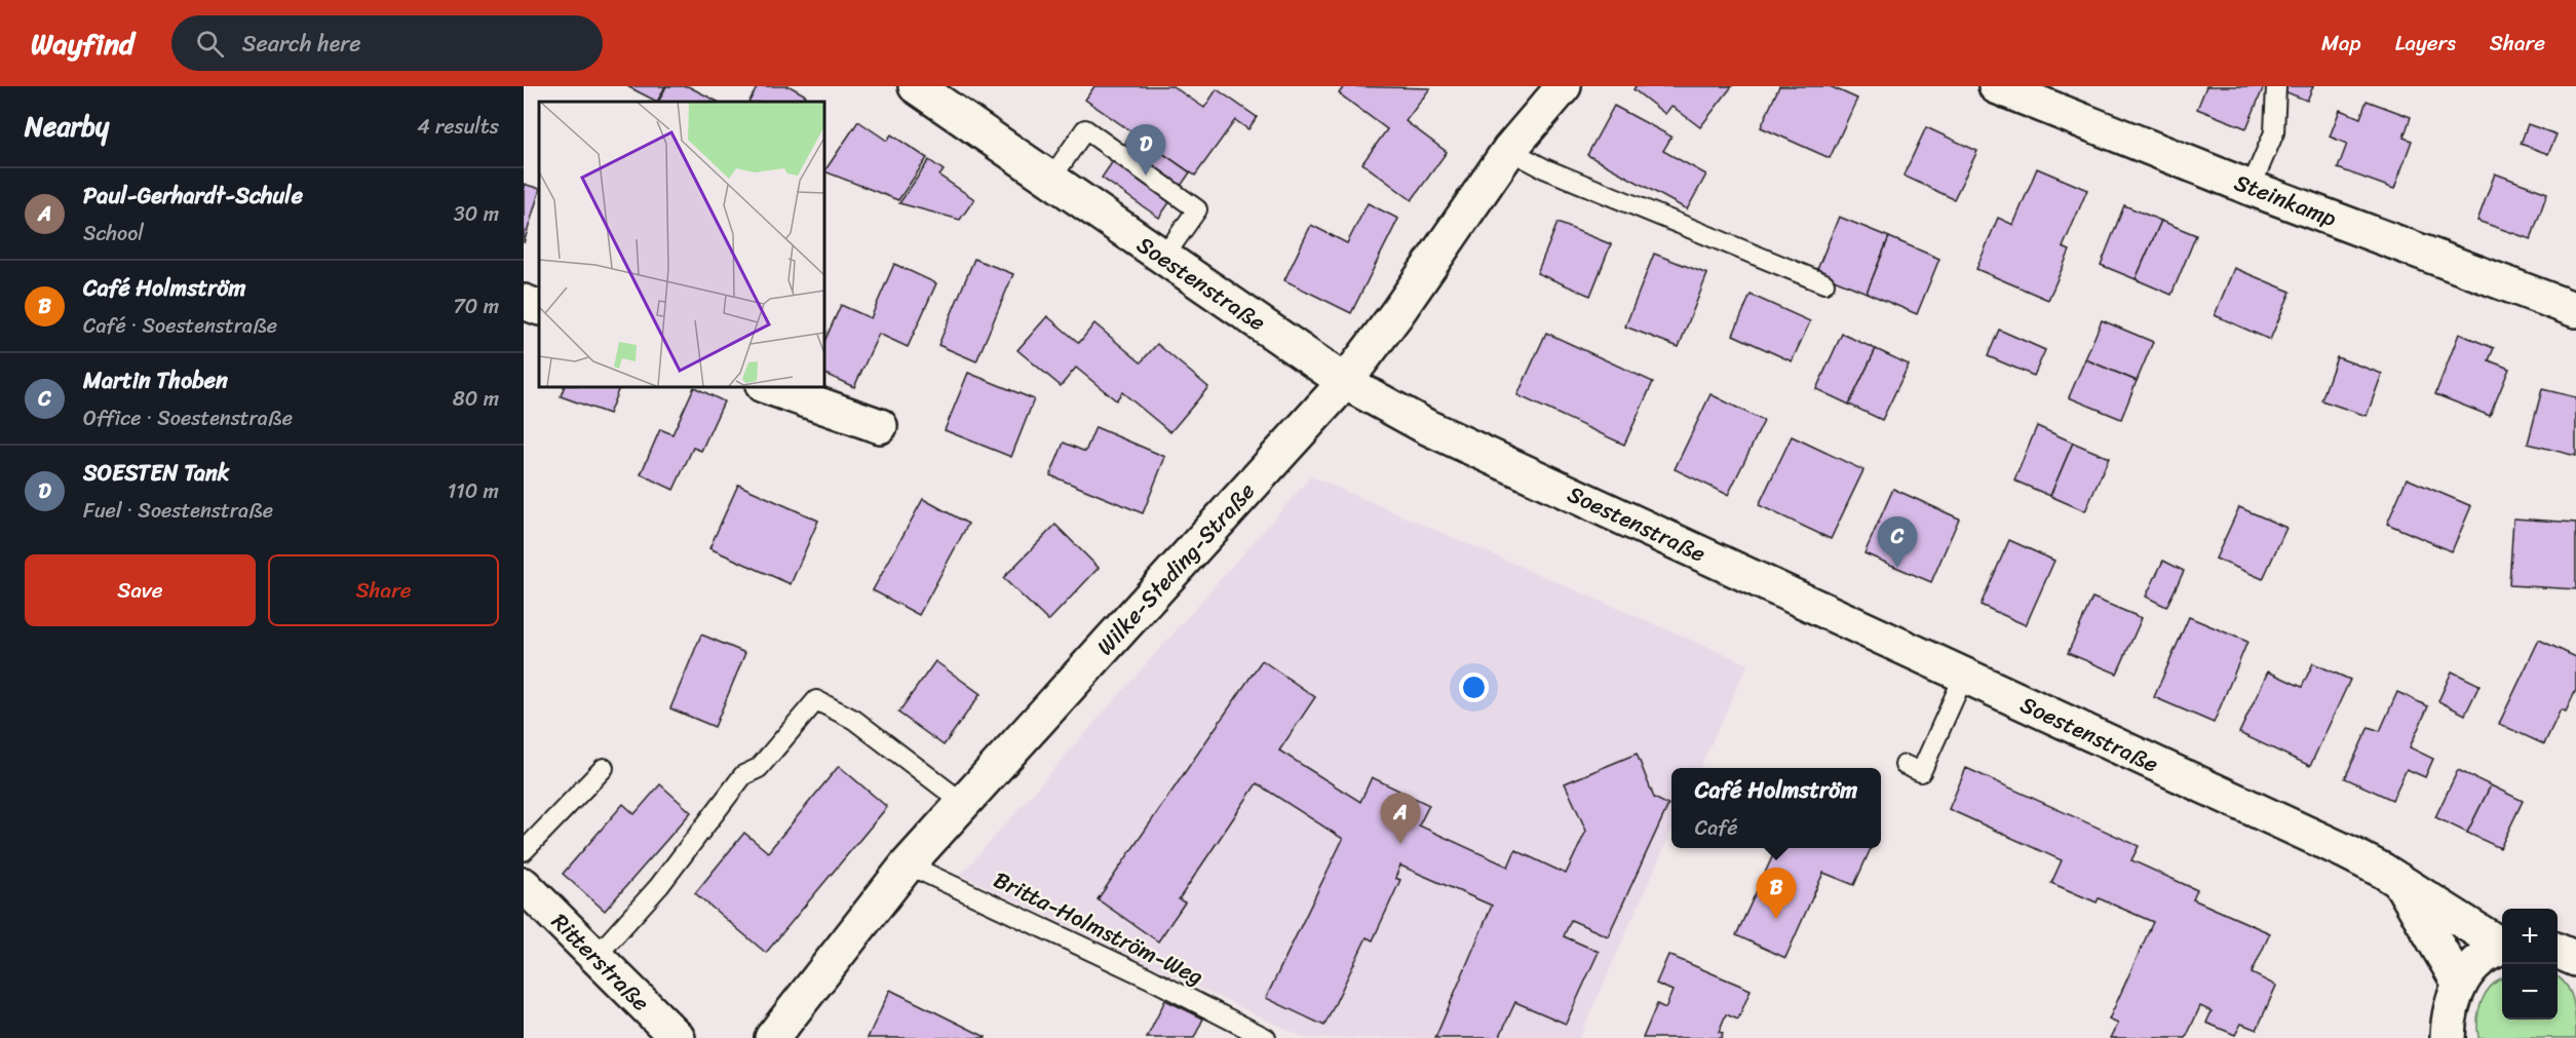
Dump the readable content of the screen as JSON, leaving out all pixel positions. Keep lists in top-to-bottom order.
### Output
{
  "streets": {
    "street": [
      "Steinkamp",
      "Soestenstraße",
      "Wilke-Steding-Straße",
      "Ritterstraße"
    ],
    "lane": ["Britta-Holmström-Weg"]
  },
  "crossings": [
    ["Soestenstraße", "Wilke-Steding-Straße"],
    ["Wilke-Steding-Straße", "Britta-Holmström-Weg"]
  ],
  "page": {
    "header": "Wayfind",
    "search": "Search here",
    "nav": ["Map", "Layers", "Share"],
    "heading": ["Nearby", "4 results"],
    "pins": [
      "D",
      "C",
      "A",
      "B"
    ],
    "list": [
      {
        "mark": "A",
        "name": "Paul-Gerhardt-Schule",
        "note": "School",
        "value": "30 m"
      },
      {
        "mark": "B",
        "name": "Café Holmström",
        "note": "Café · Soestenstraße",
        "value": "70 m"
      },
      {
        "mark": "C",
        "name": "Martin Thoben",
        "note": "Office · Soestenstraße",
        "value": "80 m"
      },
      {
        "mark": "D",
        "name": "SOESTEN Tank",
        "note": "Fuel · Soestenstraße",
        "value": "110 m"
      }
    ],
    "buttons": ["Save", "Share"],
    "popup": ["Café Holmström", "Café"],
    "map_buttons": ["+", "−"]
  }
}
